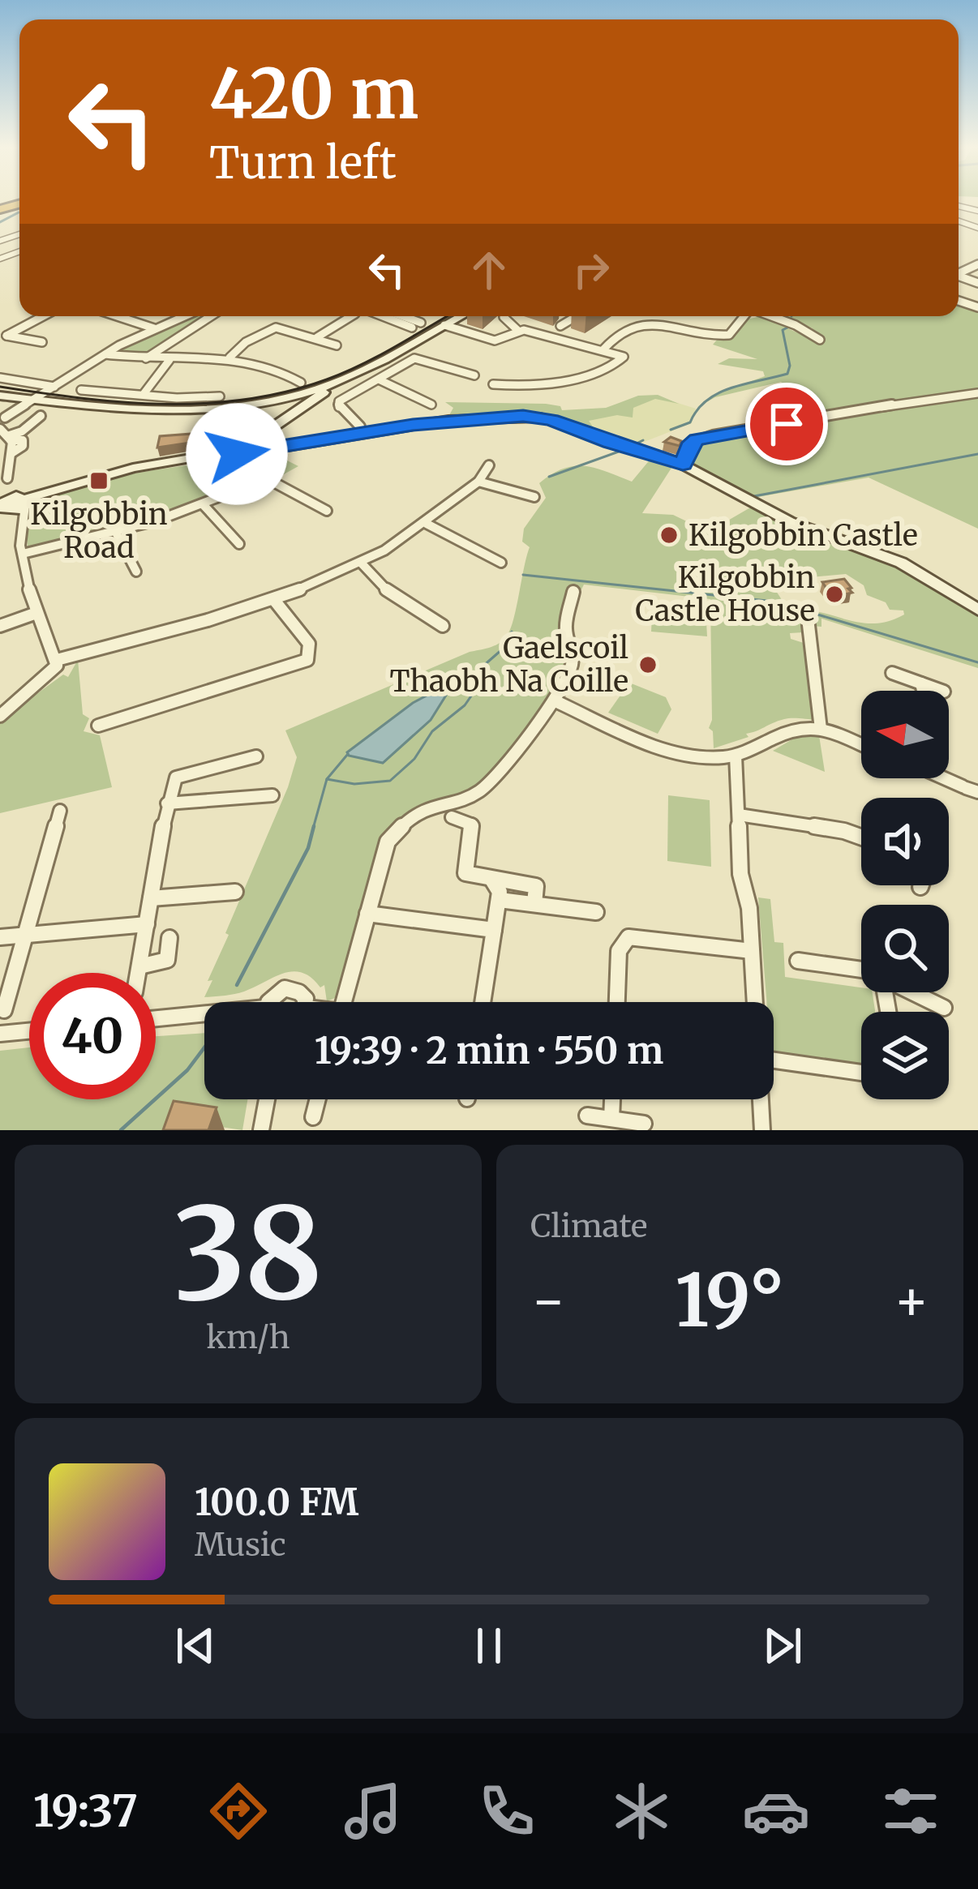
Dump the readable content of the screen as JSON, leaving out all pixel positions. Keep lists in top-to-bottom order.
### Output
{
  "places": {
    "transit": ["Kilgobbin Road"],
    "other": ["Kilgobbin Castle", "Kilgobbin Castle House", "Gaelscoil Thaobh Na Coille"]
  },
  "north": "left",
  "page": {
    "turn": ["420 m", "Turn left"],
    "limit": "40",
    "trip": "19:39 · 2 min · 550 m",
    "tile": [
      ["38", "km/h"],
      "Climate"
    ],
    "heat": ["−", "19°", "+"],
    "song": ["100.0 FM", "Music"],
    "tabs": "19:37"
  }
}
